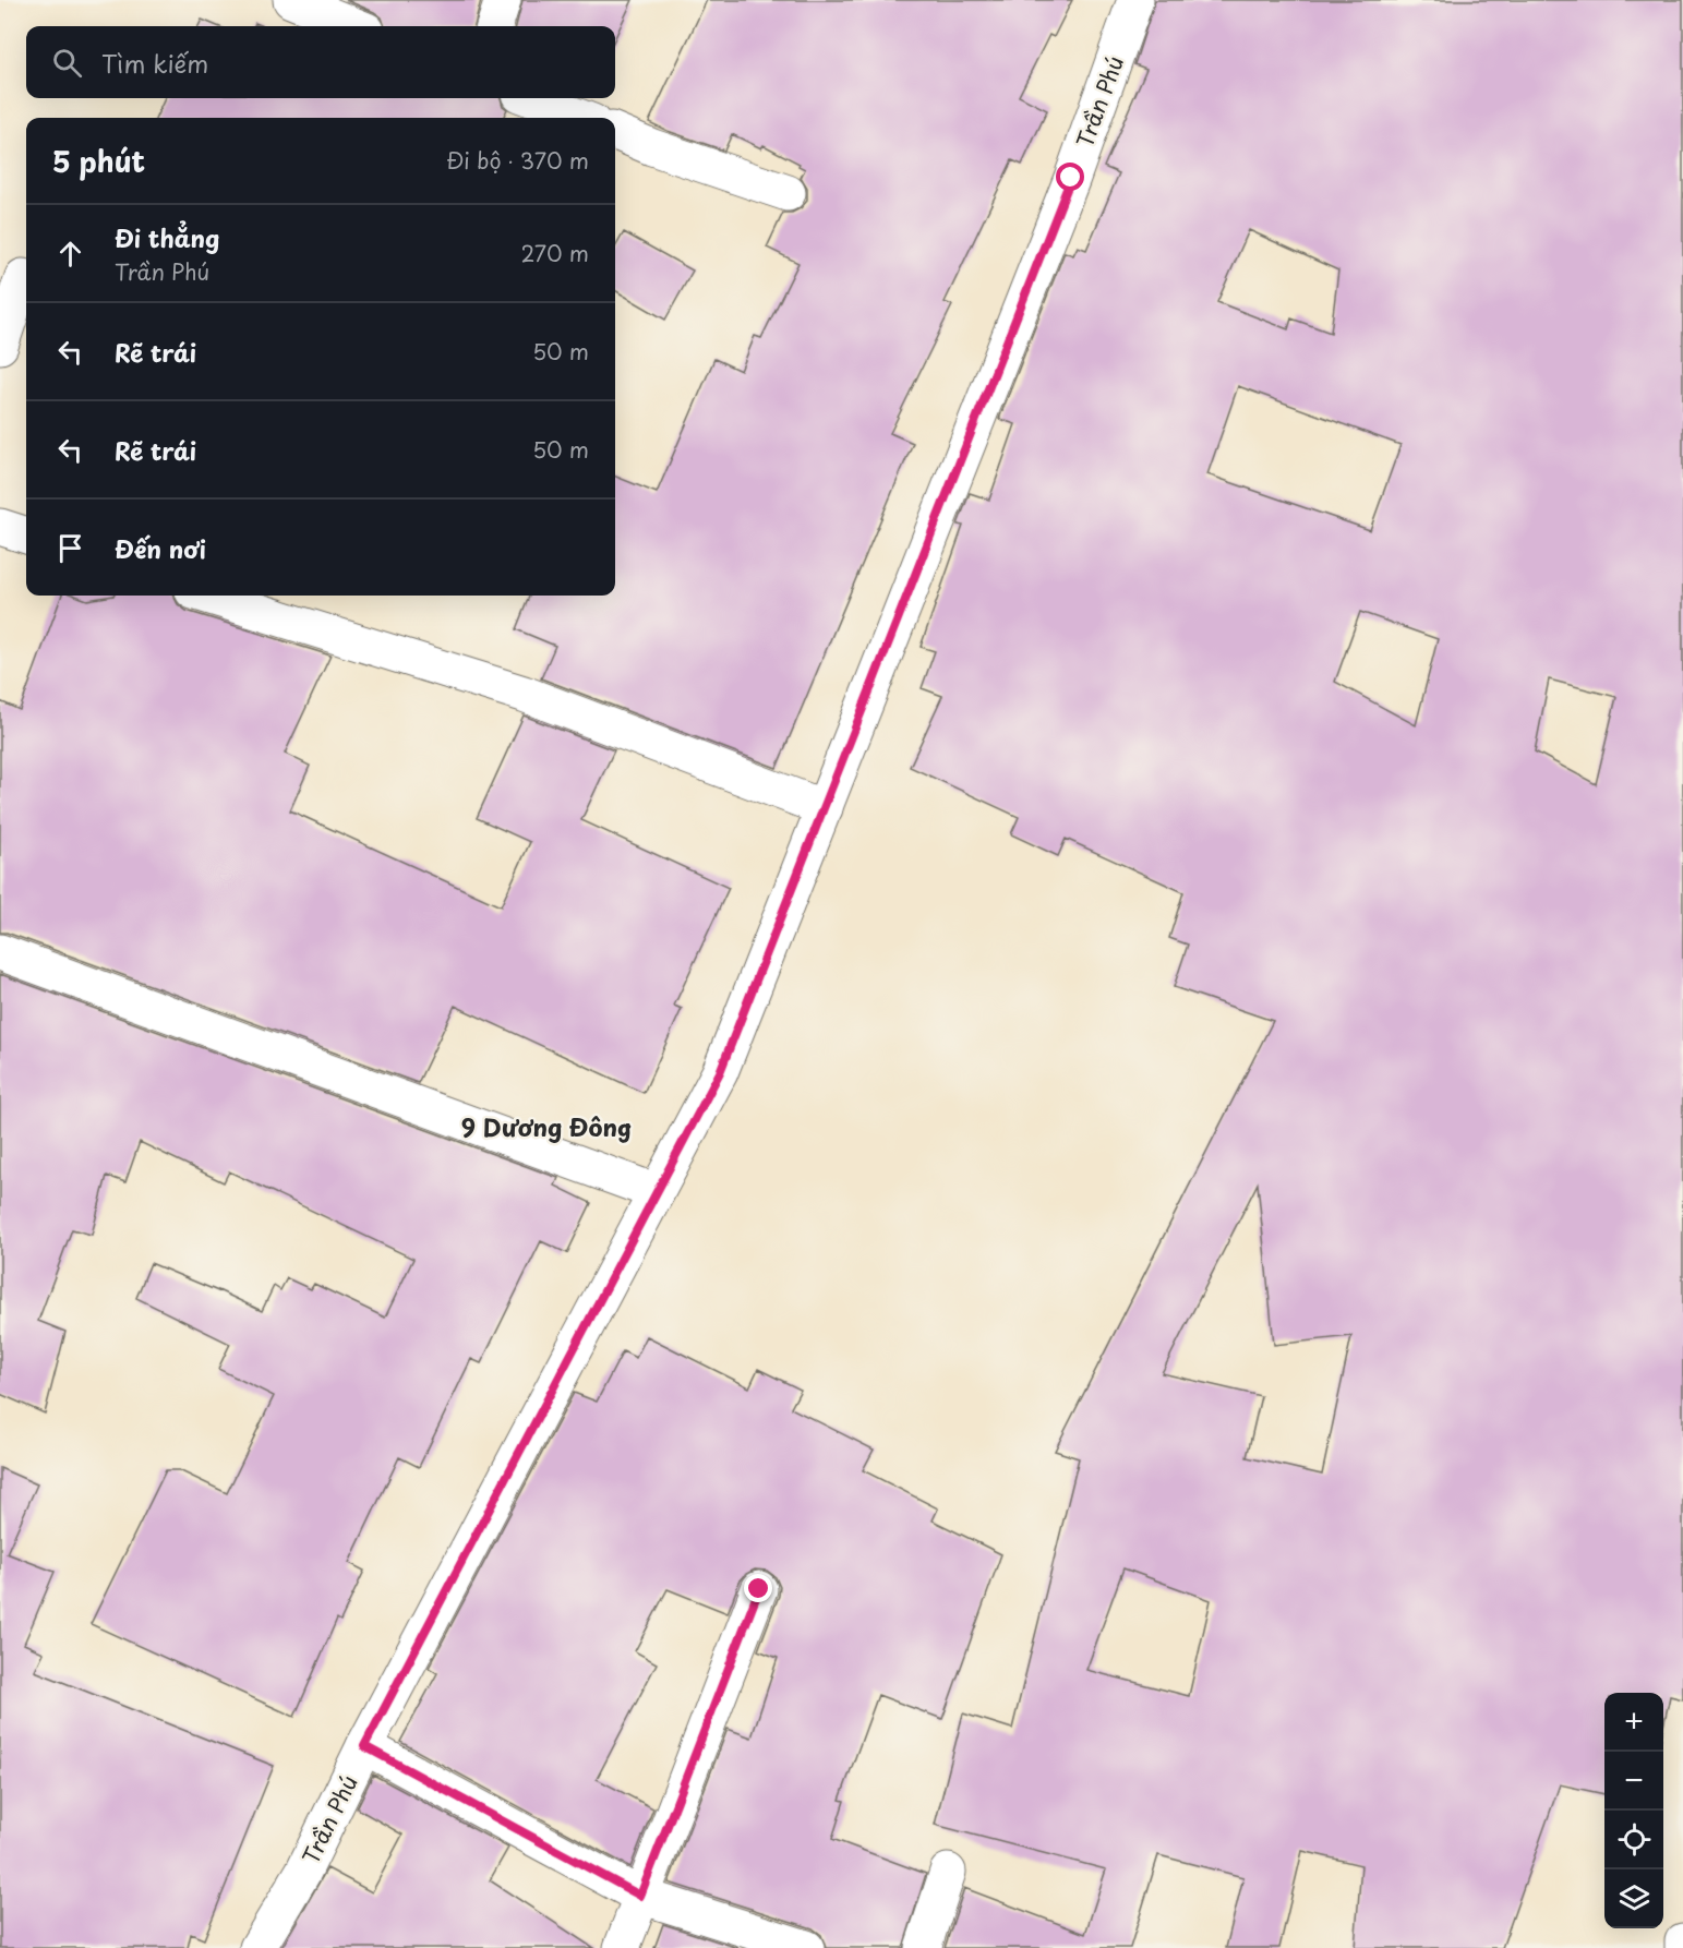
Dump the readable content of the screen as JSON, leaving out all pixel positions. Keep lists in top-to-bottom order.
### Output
{
  "streets": {
    "street": ["Trần Phú"]
  },
  "districts": ["9 Dương Đông"],
  "page": {
    "search": "Tìm kiếm",
    "heading": ["5 phút", "Đi bộ · 370 m"],
    "list": [
      ["Đi thẳng", "Trần Phú", "270 m"],
      ["Rẽ trái", "50 m"],
      ["Rẽ trái", "50 m"],
      "Đến nơi"
    ],
    "map_buttons": ["+", "−"]
  }
}
